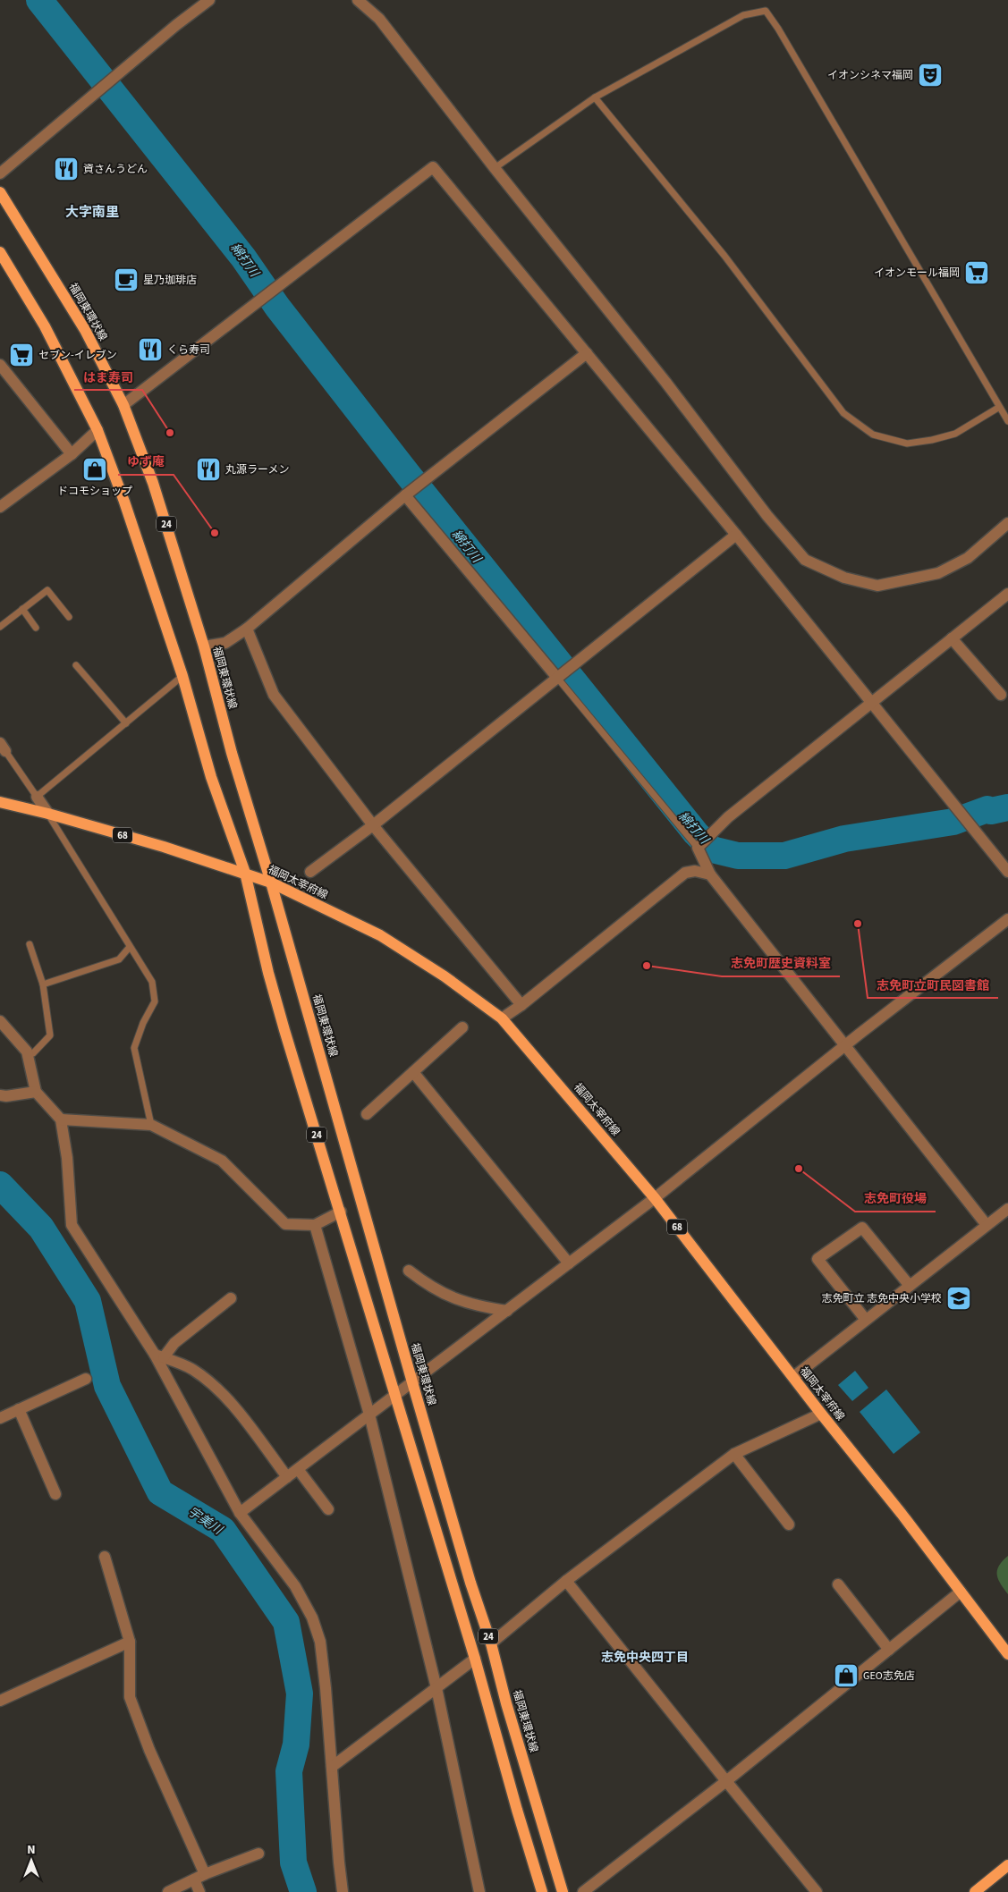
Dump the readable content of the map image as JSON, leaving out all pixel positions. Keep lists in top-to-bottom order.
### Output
{
  "streets": {
    "main road": [
      "福岡東環状線",
      "24",
      "68",
      "福岡太宰府線"
    ]
  },
  "crossings": [
    ["福岡東環状線", "福岡太宰府線"],
    ["24", "福岡太宰府線"]
  ],
  "districts": ["大字南里", "志免中央四丁目"],
  "water": ["綿打川", "宇美川"],
  "places": {
    "theatre": ["イオンシネマ福岡"],
    "restaurant": ["資さんうどん", "くら寿司", "丸源ラーメン"],
    "supermarket": ["イオンモール福岡", "セブン-イレブン"],
    "cafe": ["星乃珈琲店"],
    "other": [
      "はま寿司",
      "ゆず庵",
      "志免町立町民図書館",
      "志免町歴史資料室",
      "志免町役場"
    ],
    "shop": ["ドコモショップ", "GEO志免店"],
    "school or university": ["志免町立 志免中央小学校"]
  },
  "north": "top"
}
